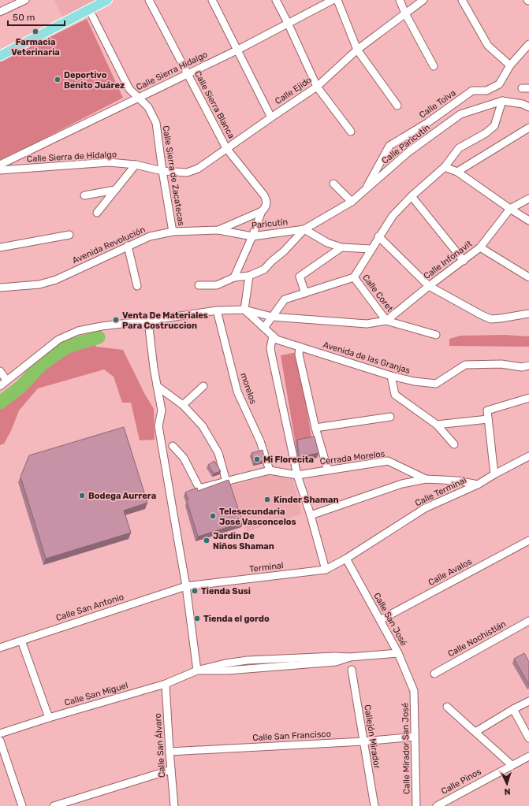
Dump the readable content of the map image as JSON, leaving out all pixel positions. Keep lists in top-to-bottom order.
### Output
{
  "streets": {
    "street": [
      "Calle Sierra Hidalgo",
      "Calle Ejido",
      "Calle Tolva",
      "Calle Sierra Blanca",
      "Calle Paricutín",
      "Calle Sierra de Hidalgo",
      "Calle Sierra de Zacatecas",
      "Paricutín",
      "Avenida Revolución",
      "Calle Infonavit",
      "Calle Coret",
      "Avenida de las Granjas",
      "morelos",
      "Cerrada Morelos",
      "Calle Terminal",
      "Terminal",
      "Calle Avalos",
      "Calle San Antonio",
      "Calle San José",
      "Calle Nochistlán",
      "Calle San Miguel",
      "Calle San Francisco",
      "Callejón Mirador",
      "Calle San Álvaro",
      "Calle Mirador San José",
      "Calle Pinos"
    ]
  },
  "crossings": [
    ["Calle Sierra Hidalgo", "Calle Sierra Blanca"],
    ["Calle Sierra Hidalgo", "Calle Sierra de Zacatecas"],
    ["Calle Ejido", "Calle Sierra Blanca"],
    ["Calle Ejido", "Calle Sierra de Hidalgo"],
    ["Calle Ejido", "Calle Sierra de Zacatecas"],
    ["Calle Tolva", "Calle Paricutín"],
    ["Calle Sierra Blanca", "Avenida Revolución"],
    ["Calle Paricutín", "Paricutín"],
    ["Calle Sierra de Hidalgo", "Calle Sierra de Zacatecas"],
    ["Calle Sierra de Zacatecas", "Avenida Revolución"],
    ["Paricutín", "Avenida Revolución"],
    ["Calle Infonavit", "Calle Coret"],
    ["morelos", "Cerrada Morelos"],
    ["Calle Terminal", "Terminal"],
    ["Calle Terminal", "Calle San José"],
    ["Terminal", "Calle San Antonio"],
    ["Terminal", "Calle San José"],
    ["Calle Avalos", "Calle San José"],
    ["Calle San José", "Calle San Miguel"],
    ["Calle San José", "Calle Mirador San José"],
    ["Calle San Miguel", "Calle San Álvaro"],
    ["Calle San Francisco", "Callejón Mirador"],
    ["Calle San Francisco", "Calle San Álvaro"],
    ["Calle San Francisco", "Calle Mirador San José"]
  ],
  "places": [
    "Farmacia Veterinaria",
    "Deportivo Benito Juárez",
    "Venta De Materiales Para Costruccion",
    "Mi Florecita",
    "Bodega Aurrera",
    "Kinder Shaman",
    "Telesecundaria José Vasconcelos",
    "Jardin De Niños Shaman",
    "Tienda Susi",
    "Tienda el gordo"
  ],
  "scale_bar": "50 m",
  "north": "bottom"
}
